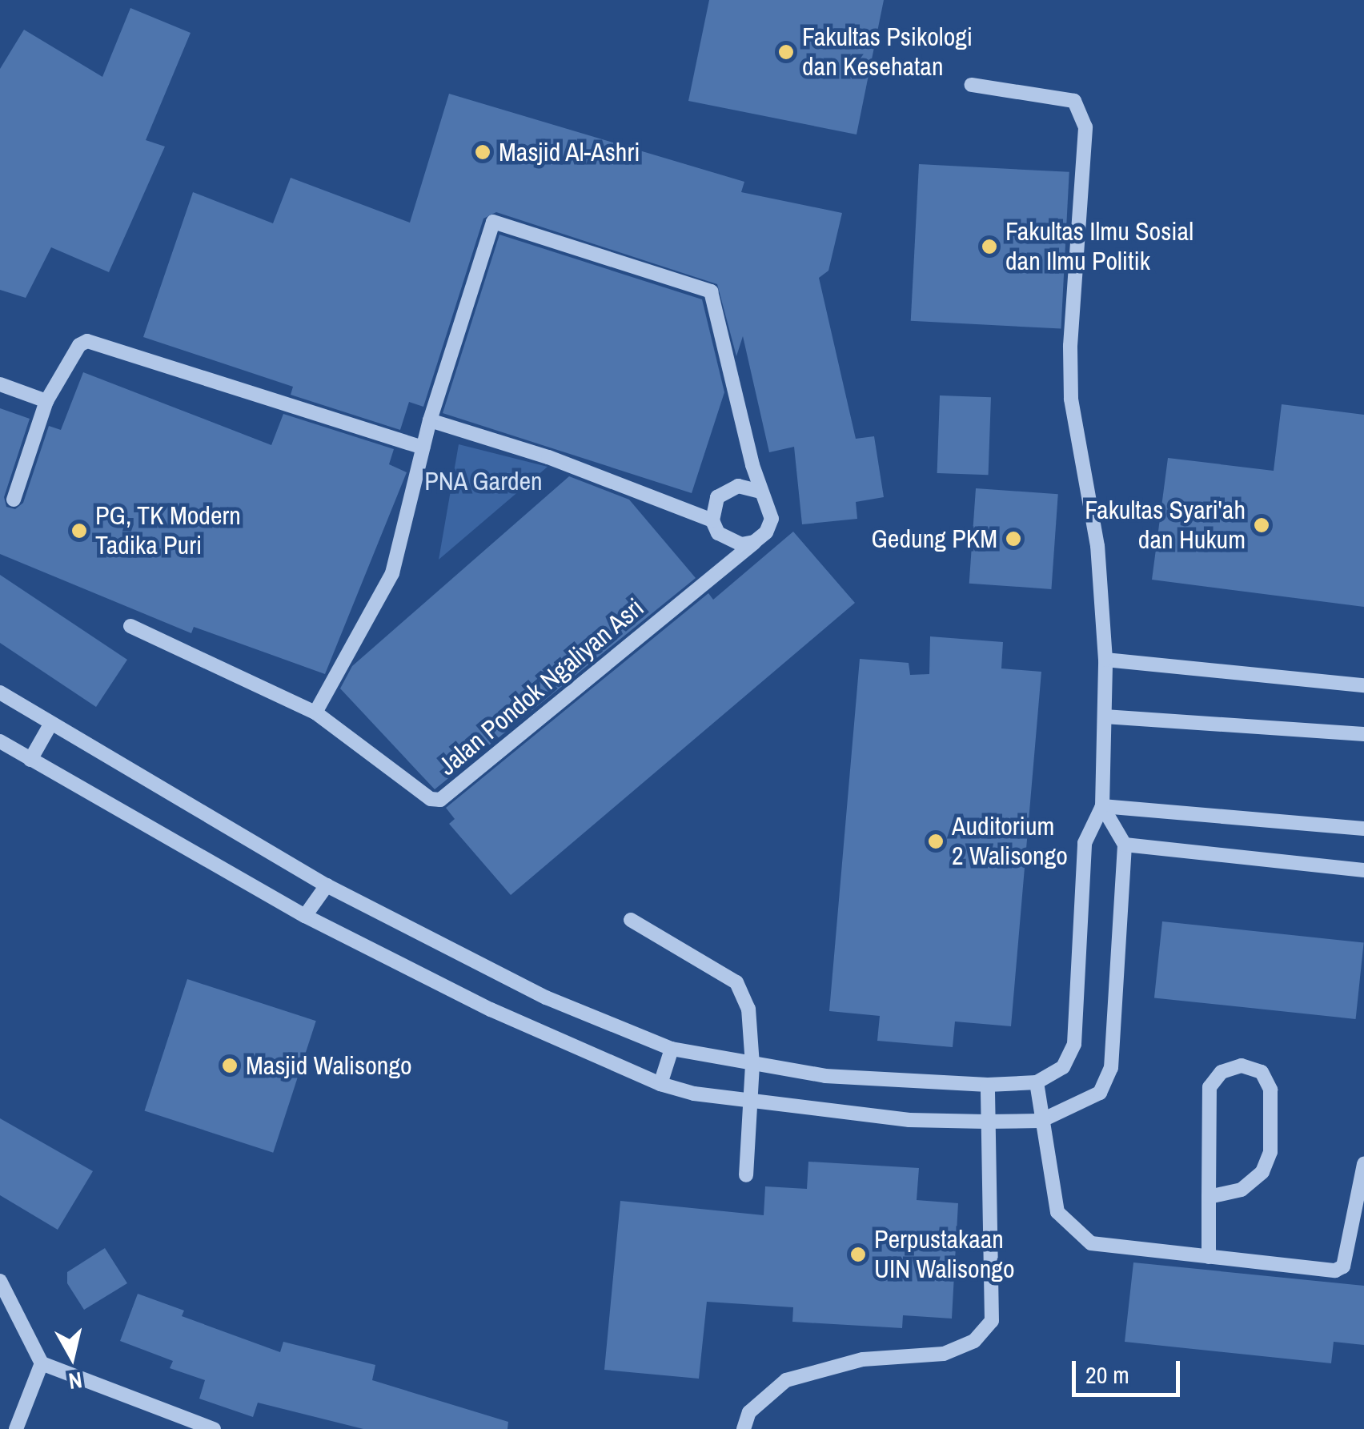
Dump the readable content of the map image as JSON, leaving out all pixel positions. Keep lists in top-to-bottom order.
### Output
{
  "streets": {
    "street": ["Jalan Pondok Ngaliyan Asri"]
  },
  "parks": ["PNA Garden"],
  "places": [
    "Fakultas Psikologi dan Kesehatan",
    "Masjid Al-Ashri",
    "Fakultas Ilmu Sosial dan Ilmu Politik",
    "Fakultas Syari'ah dan Hukum",
    "PG, TK Modern Tadika Puri",
    "Gedung PKM",
    "Auditorium 2 Walisongo",
    "Masjid Walisongo",
    "Perpustakaan UIN Walisongo"
  ],
  "scale_bar": "20 m",
  "north": "bottom"
}
